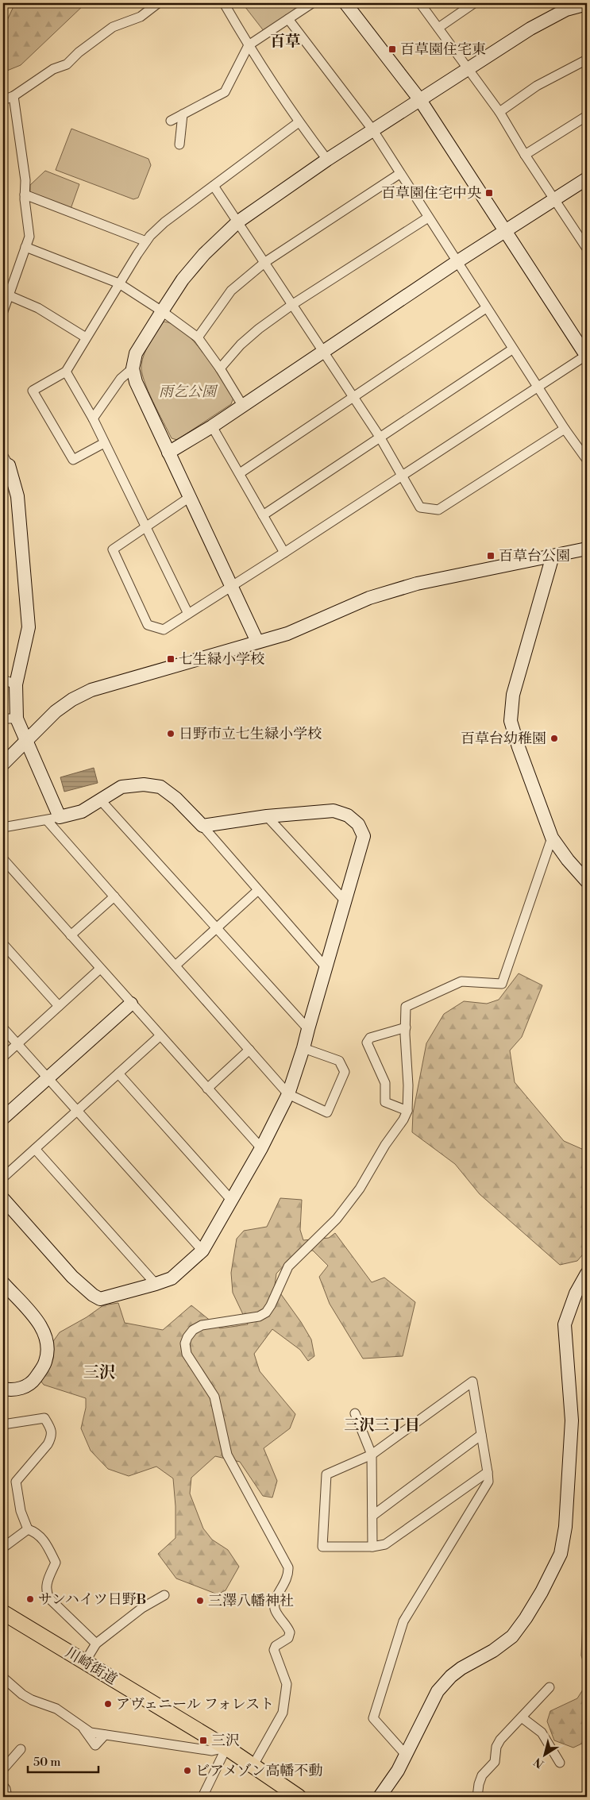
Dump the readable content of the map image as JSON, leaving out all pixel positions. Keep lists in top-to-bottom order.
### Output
{
  "streets": {
    "main road": ["川崎街道"]
  },
  "districts": ["百草", "三沢", "三沢三丁目"],
  "parks": ["雨乞公園"],
  "places": {
    "transit": [
      "百草園住宅東",
      "百草園住宅中央",
      "百草台公園",
      "七生緑小学校",
      "三沢"
    ],
    "other": [
      "日野市立七生緑小学校",
      "百草台幼稚園",
      "サンハイツ日野B",
      "三澤八幡神社",
      "アヴェニール フォレスト",
      "ビアメゾン高幡不動"
    ]
  },
  "scale_bar": "50 m",
  "north": "bottom left"
}
